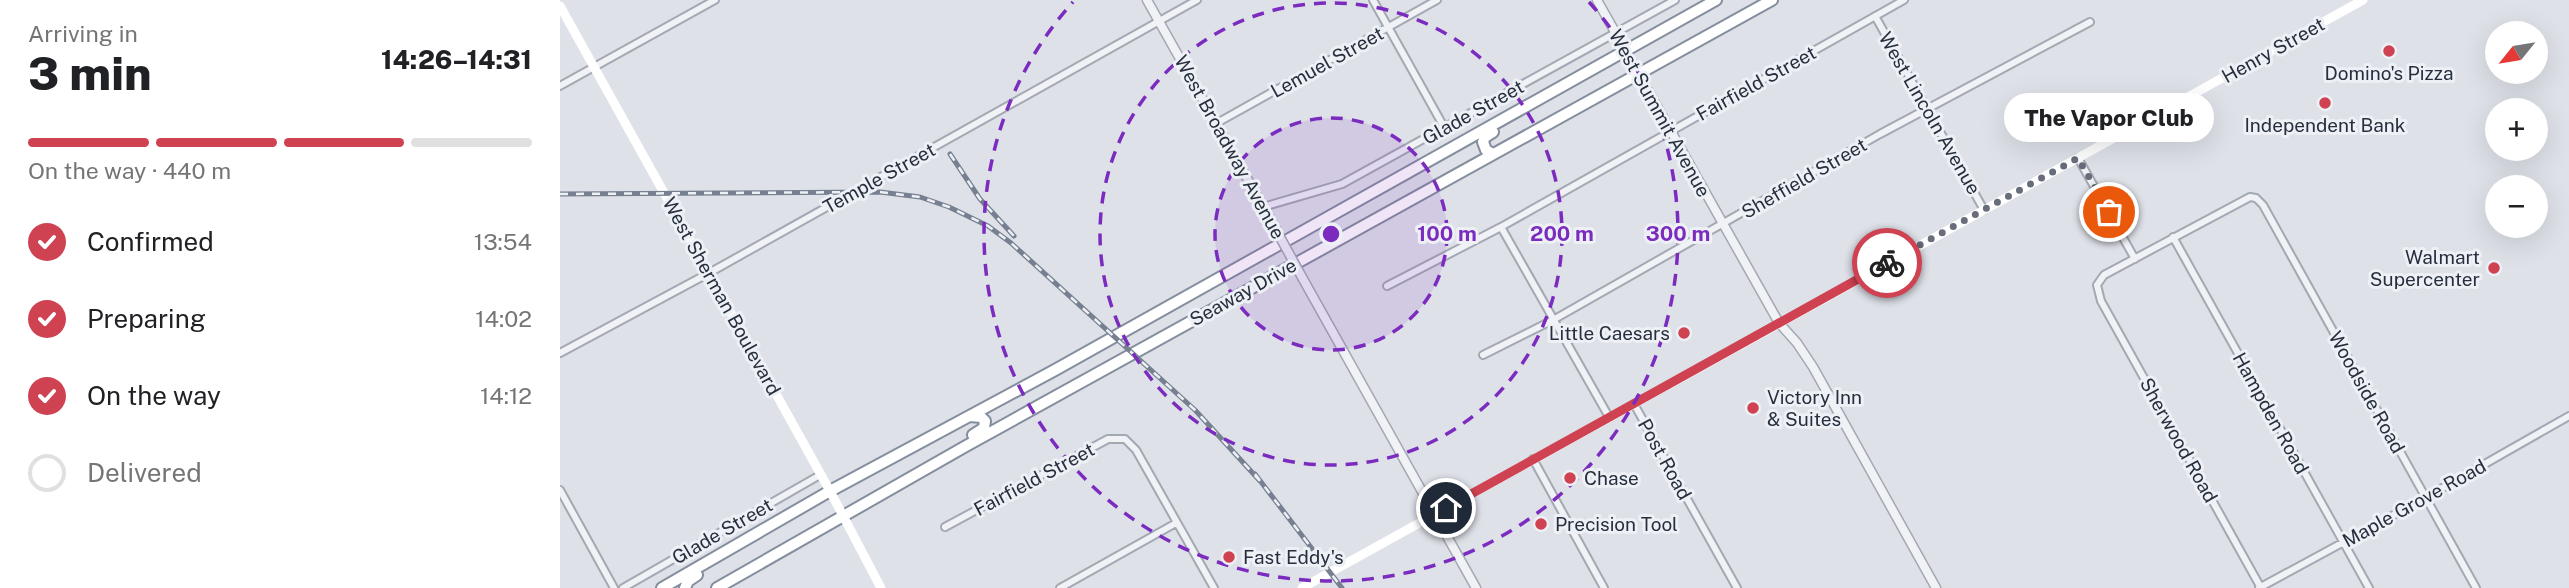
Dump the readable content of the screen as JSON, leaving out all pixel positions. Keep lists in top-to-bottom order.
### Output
{
  "streets": {
    "highway": ["Seaway Drive"],
    "main road": ["Henry Street", "West Sherman Boulevard"],
    "street": [
      "Lemuel Street",
      "Fairfield Street",
      "Glade Street",
      "West Summit Avenue",
      "West Lincoln Avenue",
      "West Broadway Avenue",
      "Temple Street",
      "Sheffield Street",
      "Woodside Road",
      "Hampden Road",
      "Sherwood Road",
      "Post Road",
      "Maple Grove Road"
    ]
  },
  "crossings": [
    ["Henry Street", "West Summit Avenue"],
    ["Henry Street", "West Lincoln Avenue"],
    ["Henry Street", "West Broadway Avenue"],
    ["Henry Street", "Post Road"],
    ["Lemuel Street", "West Broadway Avenue"],
    ["Fairfield Street", "West Summit Avenue"],
    ["Fairfield Street", "West Lincoln Avenue"],
    ["Glade Street", "West Summit Avenue"],
    ["Glade Street", "West Broadway Avenue"],
    ["Glade Street", "West Sherman Boulevard"],
    ["West Summit Avenue", "Sheffield Street"],
    ["West Summit Avenue", "Seaway Drive"],
    ["West Lincoln Avenue", "Sheffield Street"],
    ["West Broadway Avenue", "Temple Street"],
    ["Temple Street", "West Sherman Boulevard"],
    ["Seaway Drive", "West Sherman Boulevard"],
    ["Woodside Road", "Hampden Road"],
    ["Woodside Road", "Maple Grove Road"],
    ["Hampden Road", "Maple Grove Road"],
    ["Sherwood Road", "Maple Grove Road"]
  ],
  "places": [
    "Domino's Pizza",
    "Independent Bank",
    "The Vapor Club",
    "Walmart Supercenter",
    "Little Caesars",
    "Victory Inn & Suites",
    "Chase",
    "Precision Tool",
    "Fast Eddy's"
  ],
  "north": "bottom left",
  "page": {
    "heading": ["3 min", "Arriving in", "14:26–14:31"],
    "map_buttons": ["+", "−"],
    "bubble": "The Vapor Club",
    "bar": "On the way · 440 m",
    "list": [
      ["Confirmed", "13:54"],
      ["Preparing", "14:02"],
      ["On the way", "14:12"],
      "Delivered"
    ]
  },
  "rings": ["100 m", "200 m", "300 m"]
}
